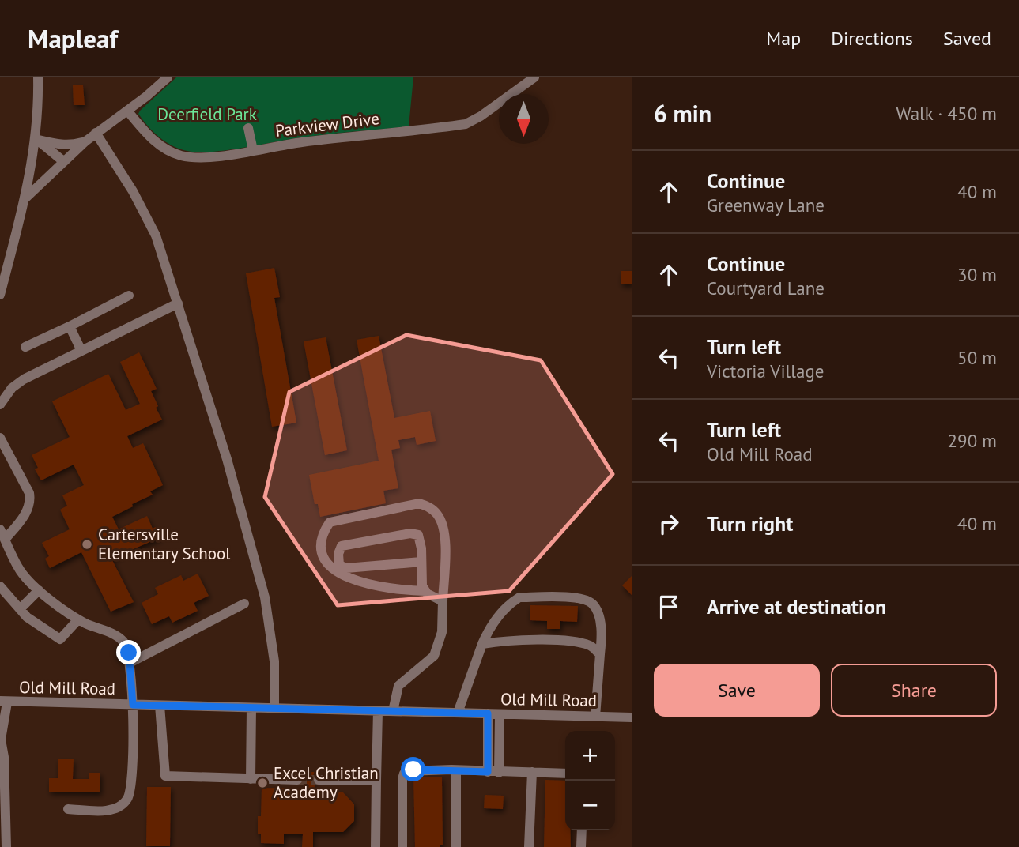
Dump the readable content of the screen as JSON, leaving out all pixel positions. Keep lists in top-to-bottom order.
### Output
{
  "streets": {
    "street": ["Parkview Drive", "Old Mill Road"]
  },
  "parks": ["Deerfield Park"],
  "places": ["Cartersville Elementary School", "Excel Christian Academy"],
  "north": "bottom",
  "page": {
    "header": "Mapleaf",
    "nav": ["Map", "Directions", "Saved"],
    "heading": ["6 min", "Walk · 450 m"],
    "list": [
      ["Continue", "Greenway Lane", "40 m"],
      ["Continue", "Courtyard Lane", "30 m"],
      ["Turn left", "Victoria Village", "50 m"],
      ["Turn left", "Old Mill Road", "290 m"],
      ["Turn right", "40 m"],
      "Arrive at destination"
    ],
    "buttons": ["Save", "Share"],
    "map_buttons": ["+", "−"]
  }
}
